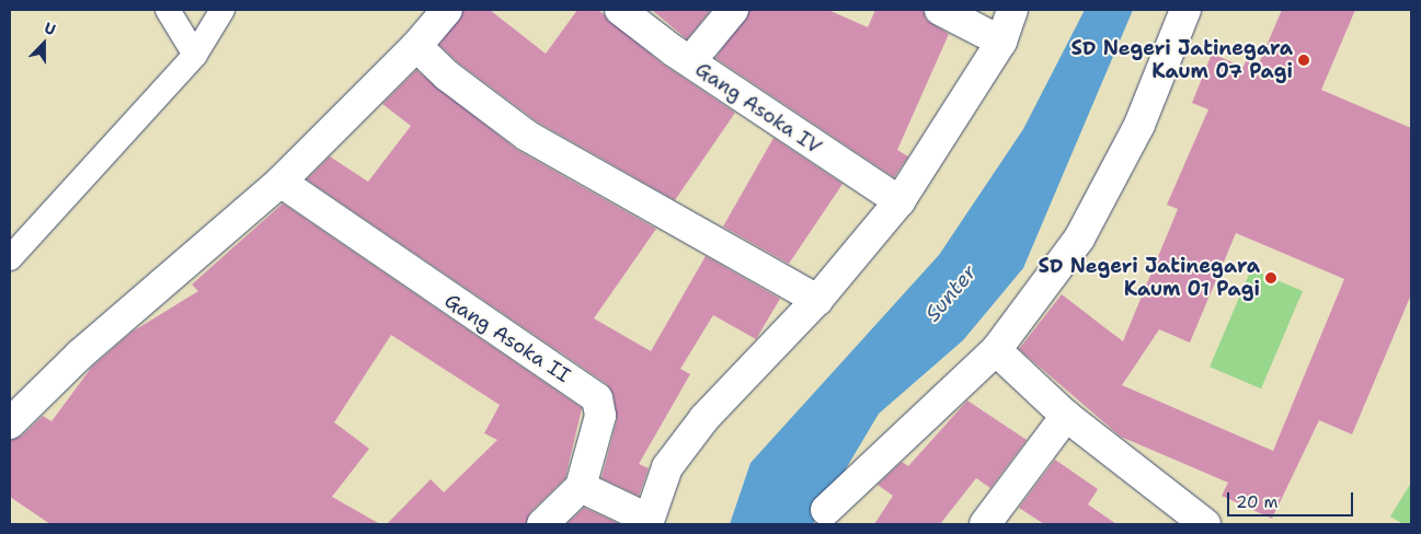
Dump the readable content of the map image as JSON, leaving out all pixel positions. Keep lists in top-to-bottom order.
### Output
{
  "streets": {
    "street": ["Gang Asoka IV", "Gang Asoka II"]
  },
  "water": ["Sunter"],
  "places": ["SD Negeri Jatinegara Kaum 07 Pagi", "SD Negeri Jatinegara Kaum 01 Pagi"],
  "scale_bar": "20 m",
  "north": "top"
}
